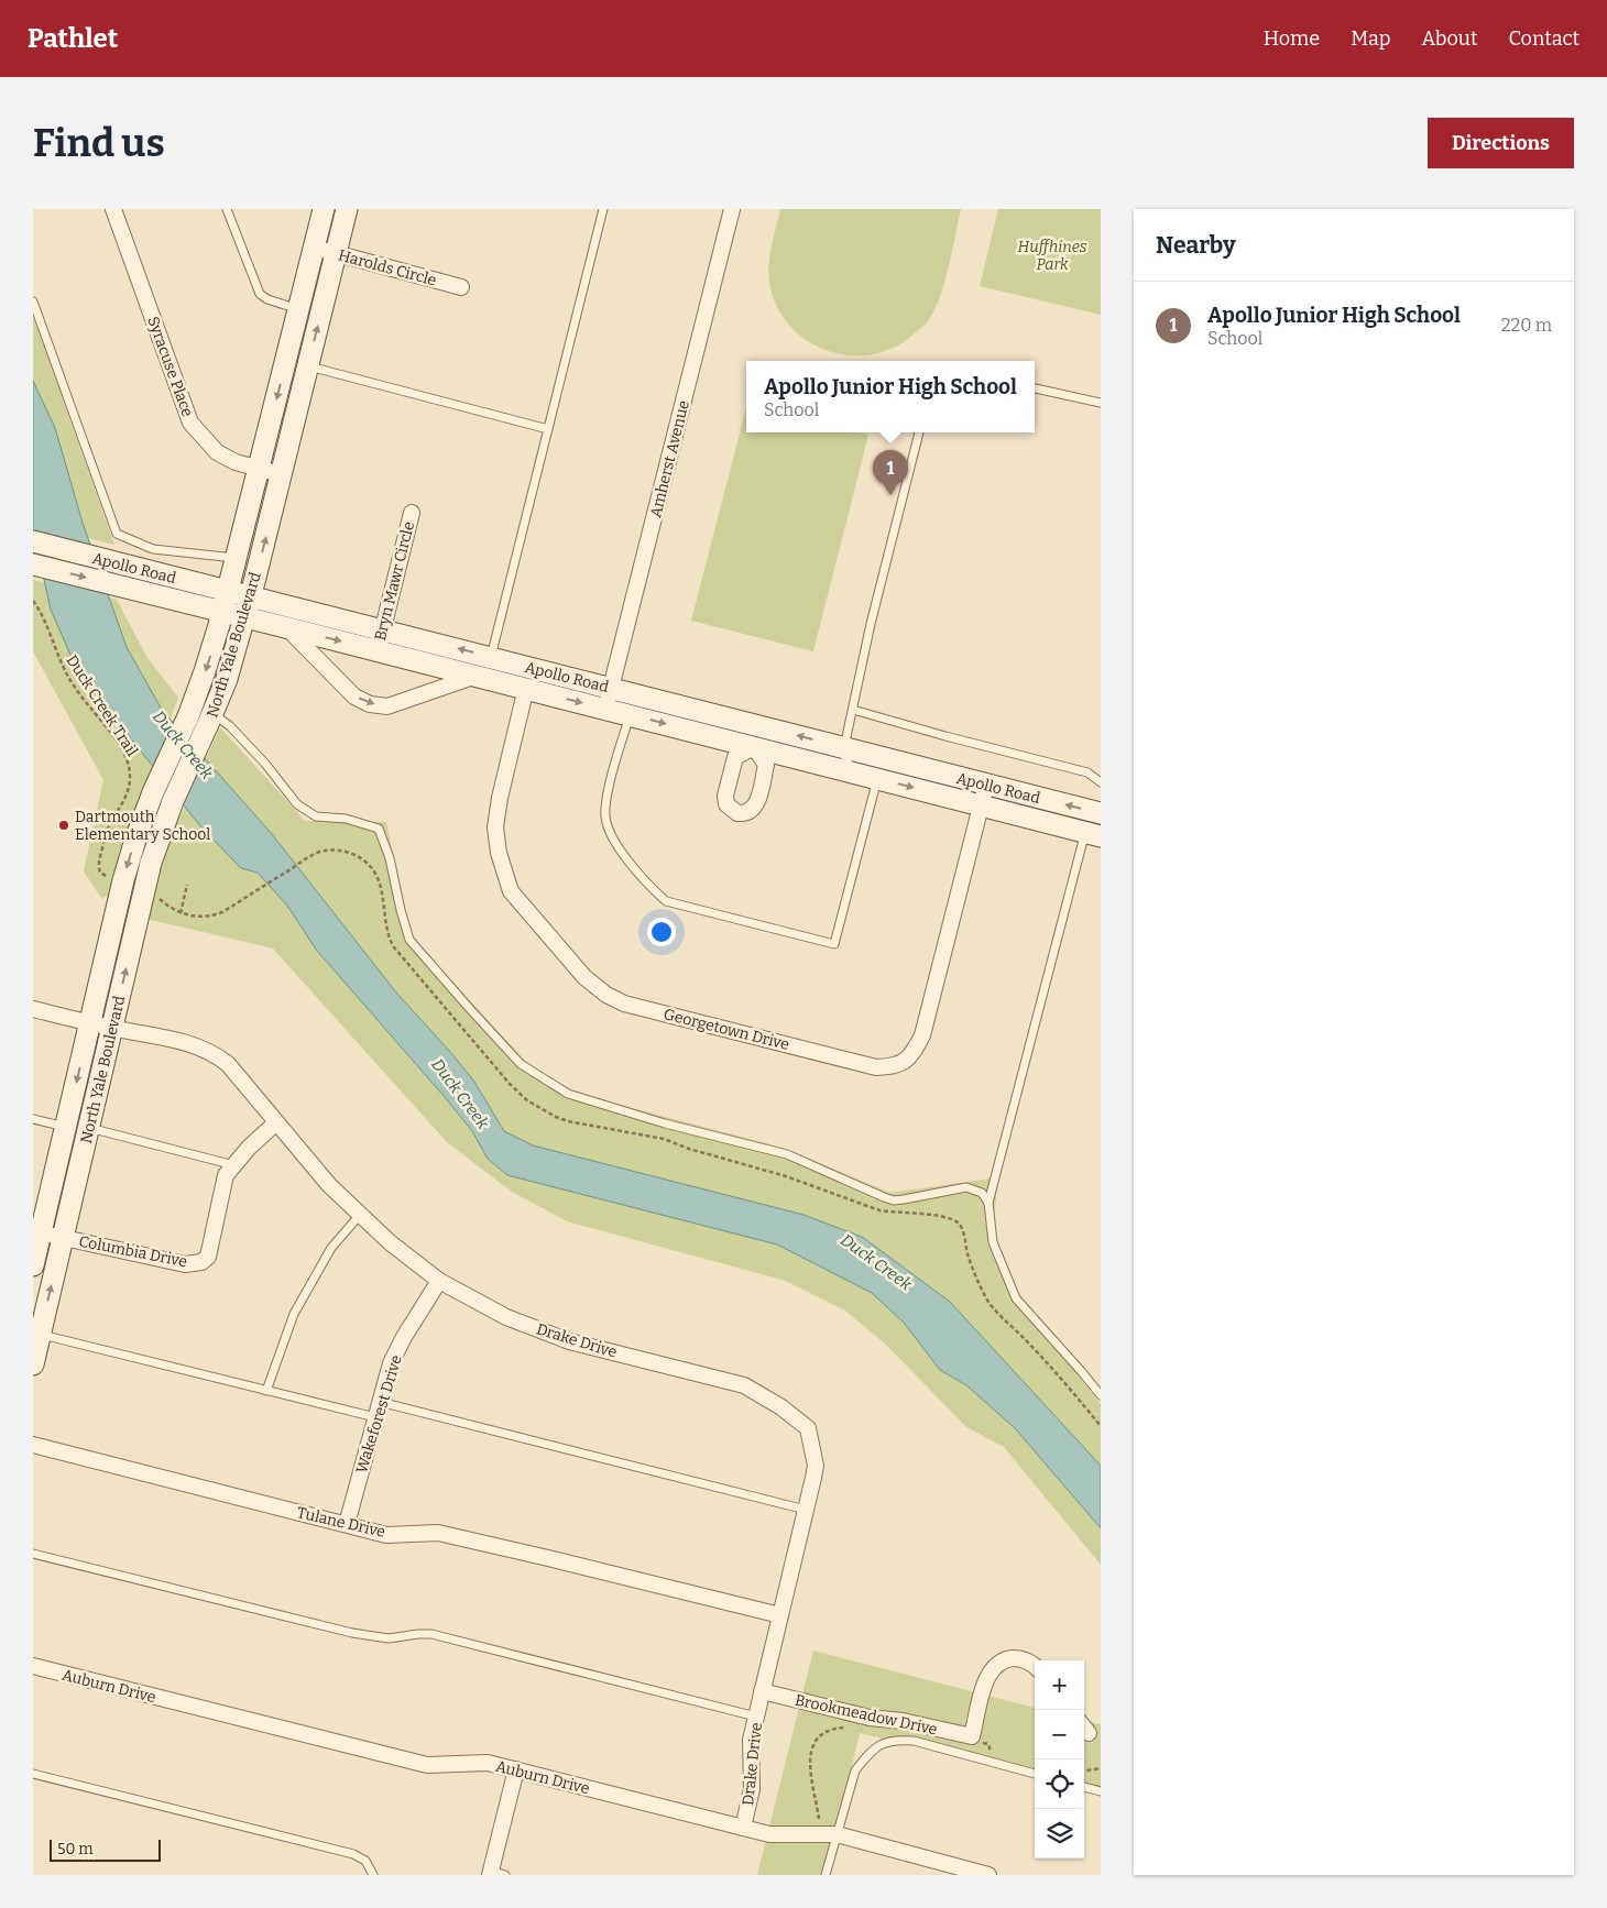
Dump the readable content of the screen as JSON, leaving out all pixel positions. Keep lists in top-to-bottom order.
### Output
{
  "streets": {
    "street": [
      "Harolds Circle",
      "Syracuse Place",
      "Amherst Avenue",
      "Apollo Road",
      "Bryn Mawr Circle",
      "North Yale Boulevard",
      "Georgetown Drive",
      "Columbia Drive",
      "Drake Drive",
      "Wakeforest Drive",
      "Tulane Drive",
      "Auburn Drive",
      "Brookmeadow Drive"
    ],
    "path": ["Duck Creek Trail"]
  },
  "crossings": [
    ["Harolds Circle", "North Yale Boulevard"],
    ["Syracuse Place", "North Yale Boulevard"],
    ["Amherst Avenue", "Apollo Road"],
    ["Apollo Road", "Bryn Mawr Circle"],
    ["Apollo Road", "North Yale Boulevard"],
    ["Apollo Road", "Georgetown Drive"],
    ["North Yale Boulevard", "Columbia Drive"],
    ["North Yale Boulevard", "Drake Drive"],
    ["Columbia Drive", "Drake Drive"],
    ["Drake Drive", "Wakeforest Drive"],
    ["Drake Drive", "Tulane Drive"],
    ["Drake Drive", "Auburn Drive"],
    ["Drake Drive", "Brookmeadow Drive"],
    ["Wakeforest Drive", "Tulane Drive"]
  ],
  "water": ["Duck Creek"],
  "parks": ["Huffhines Park"],
  "places": ["Dartmouth Elementary School"],
  "scale_bar": "50 m",
  "page": {
    "header": "Pathlet",
    "nav": [
      "Home",
      "Map",
      "About",
      "Contact"
    ],
    "buttons": "Directions",
    "title": "Find us",
    "heading": "Nearby",
    "list": [
      {
        "mark": "1",
        "name": "Apollo Junior High School",
        "note": "School",
        "value": "220 m"
      }
    ],
    "popup": ["Apollo Junior High School", "School"],
    "pins": "1",
    "map_buttons": ["+", "−"],
    "scale": "50 m"
  }
}
